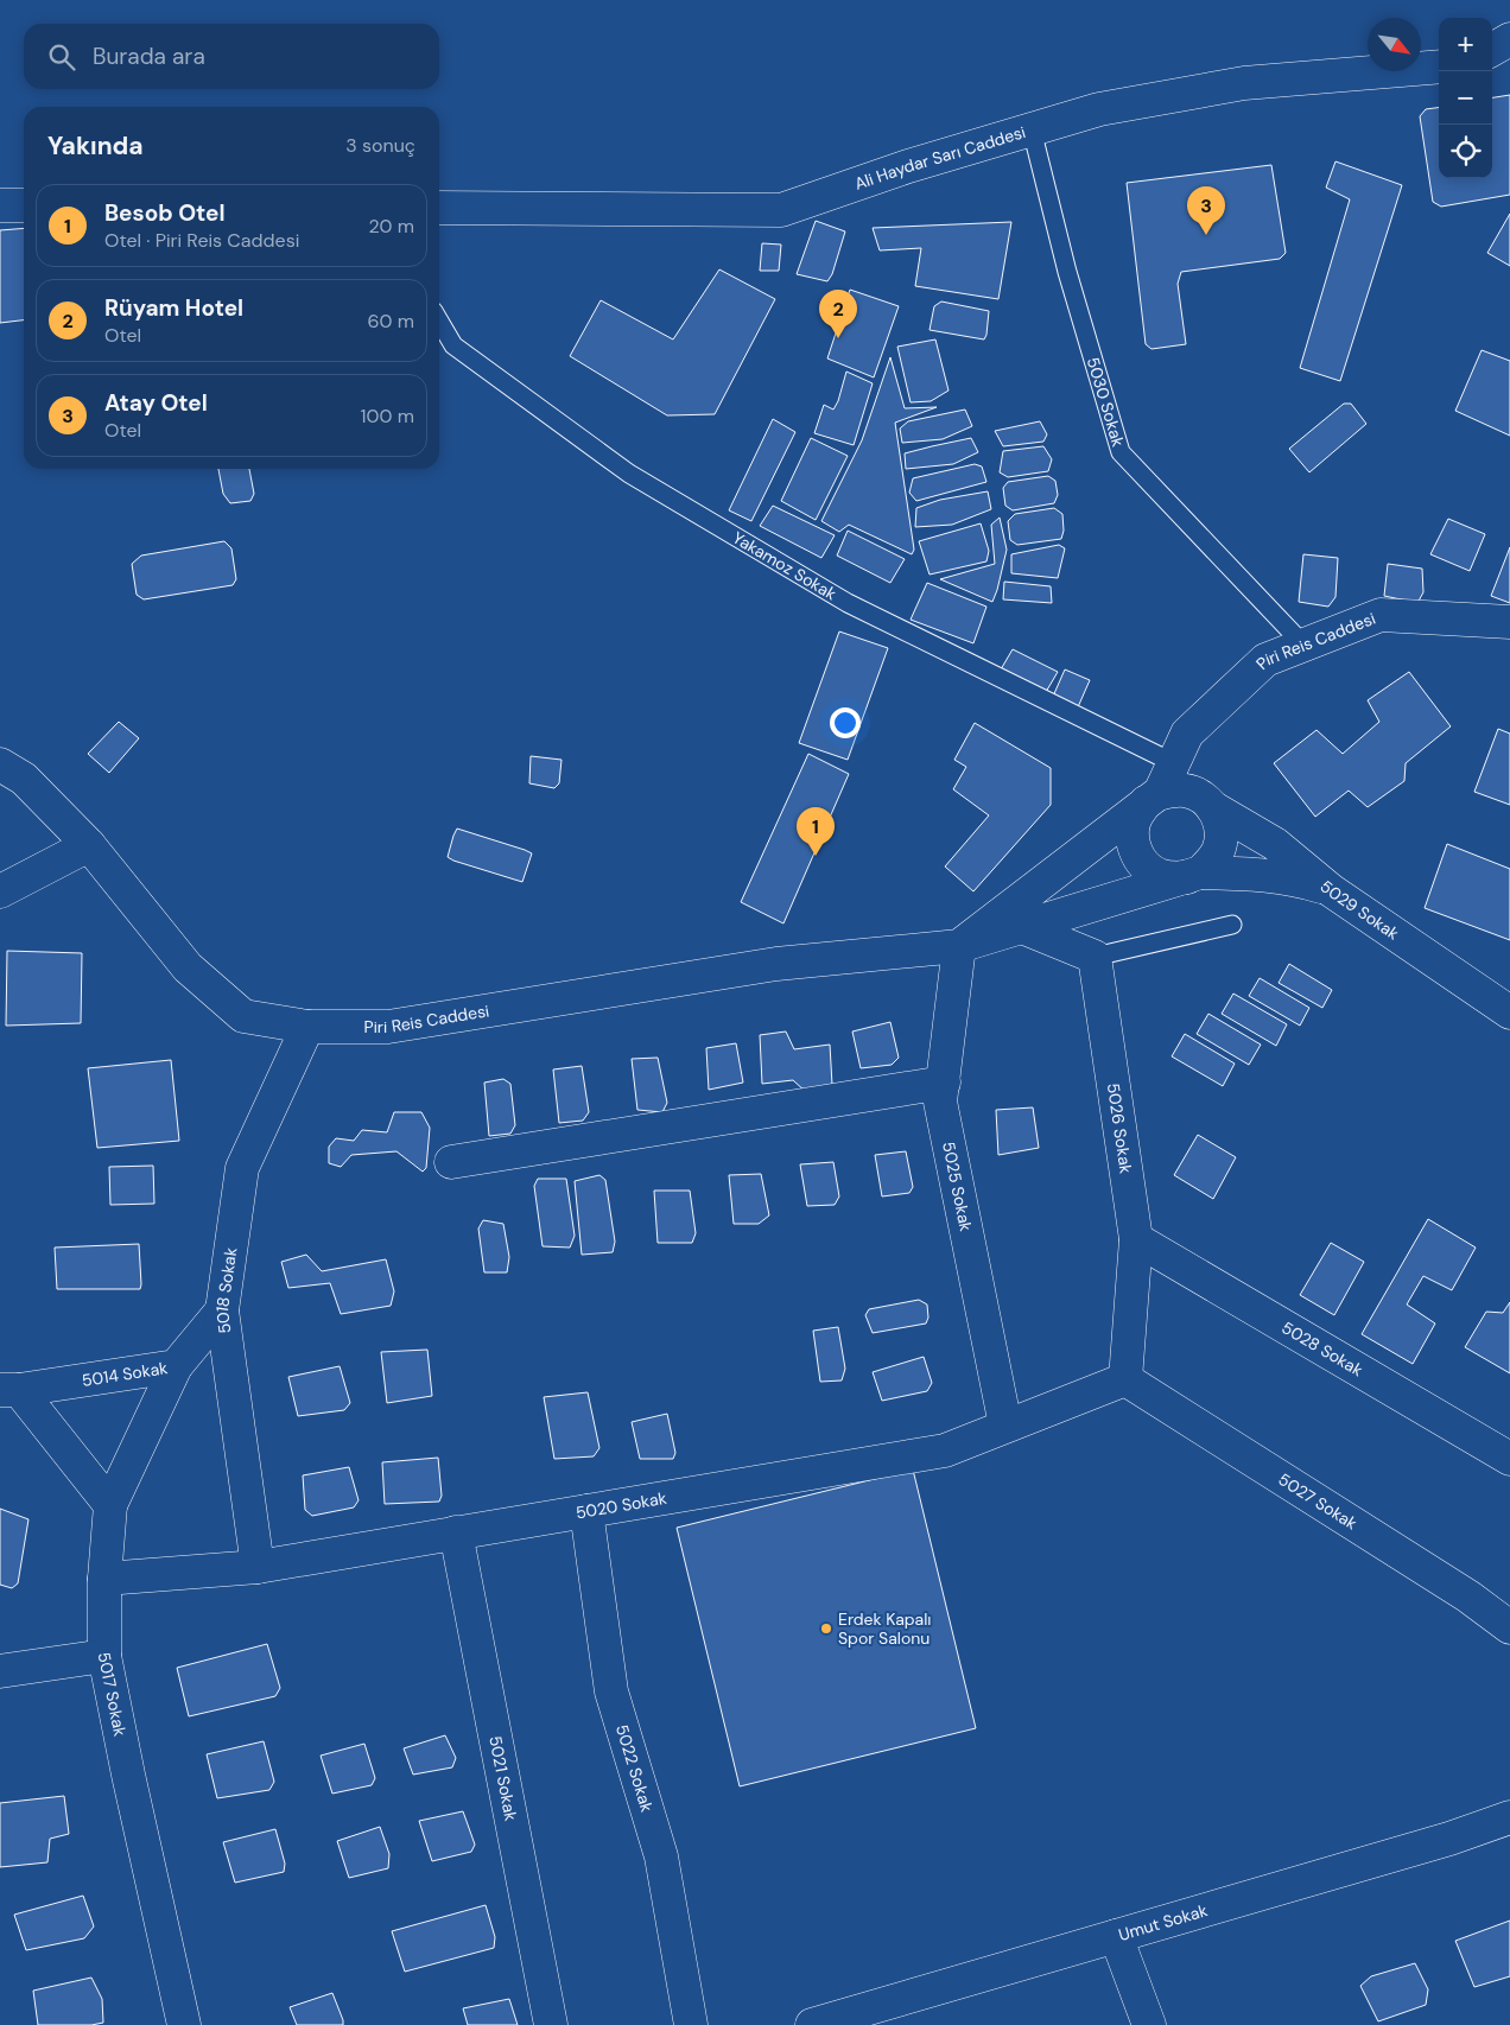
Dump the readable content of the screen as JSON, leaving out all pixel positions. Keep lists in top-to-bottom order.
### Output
{
  "streets": {
    "street": [
      "Ali Haydar Sarı Caddesi",
      "Piri Reis Caddesi",
      "5029 Sokak",
      "5026 Sokak",
      "5025 Sokak",
      "5018 Sokak",
      "5028 Sokak",
      "5014 Sokak",
      "5027 Sokak",
      "5020 Sokak",
      "5017 Sokak",
      "5022 Sokak",
      "5021 Sokak",
      "Umut Sokak"
    ],
    "lane": ["5030 Sokak", "Yakamoz Sokak"]
  },
  "crossings": [
    ["Ali Haydar Sarı Caddesi", "5030 Sokak"],
    ["5030 Sokak", "Piri Reis Caddesi"],
    ["Yakamoz Sokak", "Piri Reis Caddesi"],
    ["Piri Reis Caddesi", "5029 Sokak"],
    ["Piri Reis Caddesi", "5025 Sokak"],
    ["Piri Reis Caddesi", "5018 Sokak"],
    ["5026 Sokak", "5028 Sokak"],
    ["5026 Sokak", "5027 Sokak"],
    ["5026 Sokak", "5020 Sokak"],
    ["5025 Sokak", "5020 Sokak"],
    ["5018 Sokak", "5014 Sokak"],
    ["5018 Sokak", "5020 Sokak"],
    ["5014 Sokak", "5017 Sokak"],
    ["5027 Sokak", "5020 Sokak"],
    ["5020 Sokak", "5017 Sokak"],
    ["5020 Sokak", "5022 Sokak"],
    ["5020 Sokak", "5021 Sokak"]
  ],
  "places": ["Erdek Kapalı Spor Salonu"],
  "north": "bottom right",
  "page": {
    "map_buttons": ["+", "−"],
    "search": "Burada ara",
    "heading": ["Yakında", "3 sonuç"],
    "list": [
      {
        "mark": "1",
        "name": "Besob Otel",
        "note": "Otel · Piri Reis Caddesi",
        "value": "20 m"
      },
      {
        "mark": "2",
        "name": "Rüyam Hotel",
        "note": "Otel",
        "value": "60 m"
      },
      {
        "mark": "3",
        "name": "Atay Otel",
        "note": "Otel",
        "value": "100 m"
      }
    ],
    "pins": ["3", "2", "1"]
  }
}
